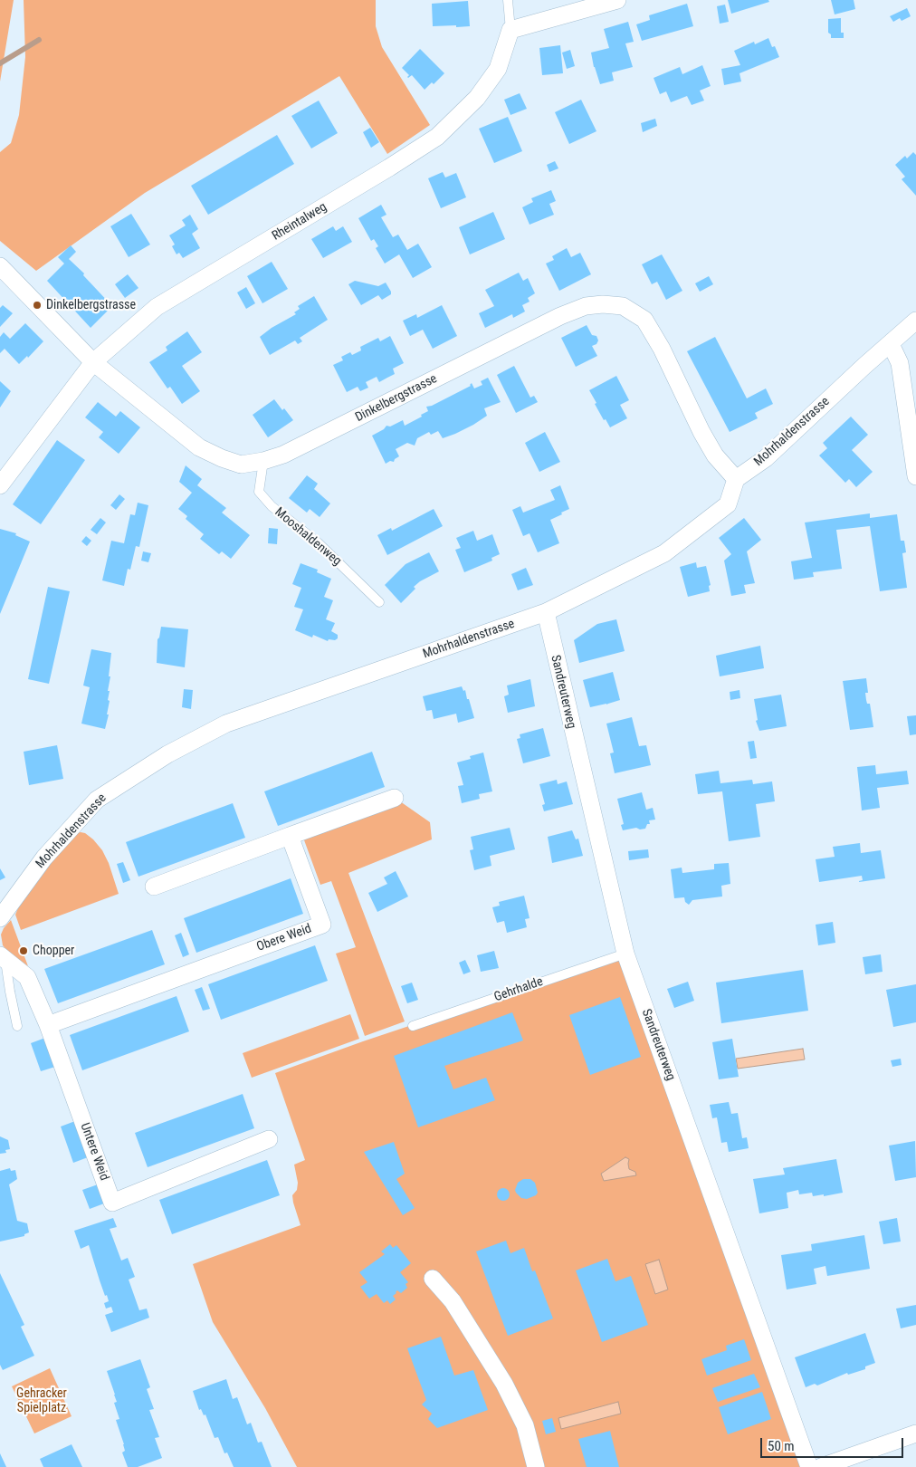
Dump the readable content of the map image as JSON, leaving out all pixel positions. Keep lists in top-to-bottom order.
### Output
{
  "streets": {
    "street": [
      "Rheintalweg",
      "Dinkelbergstrasse",
      "Mohrhaldenstrasse",
      "Sandreuterweg",
      "Obere Weid",
      "Untere Weid"
    ],
    "lane": ["Mooshaldenweg", "Gehrhalde"]
  },
  "crossings": [
    ["Rheintalweg", "Dinkelbergstrasse"],
    ["Dinkelbergstrasse", "Mohrhaldenstrasse"],
    ["Dinkelbergstrasse", "Mooshaldenweg"],
    ["Mohrhaldenstrasse", "Sandreuterweg"],
    ["Sandreuterweg", "Gehrhalde"],
    ["Obere Weid", "Untere Weid"]
  ],
  "parks": ["Gehracker Spielplatz"],
  "places": ["Dinkelbergstrasse", "Chopper"],
  "scale_bar": "50 m"
}
